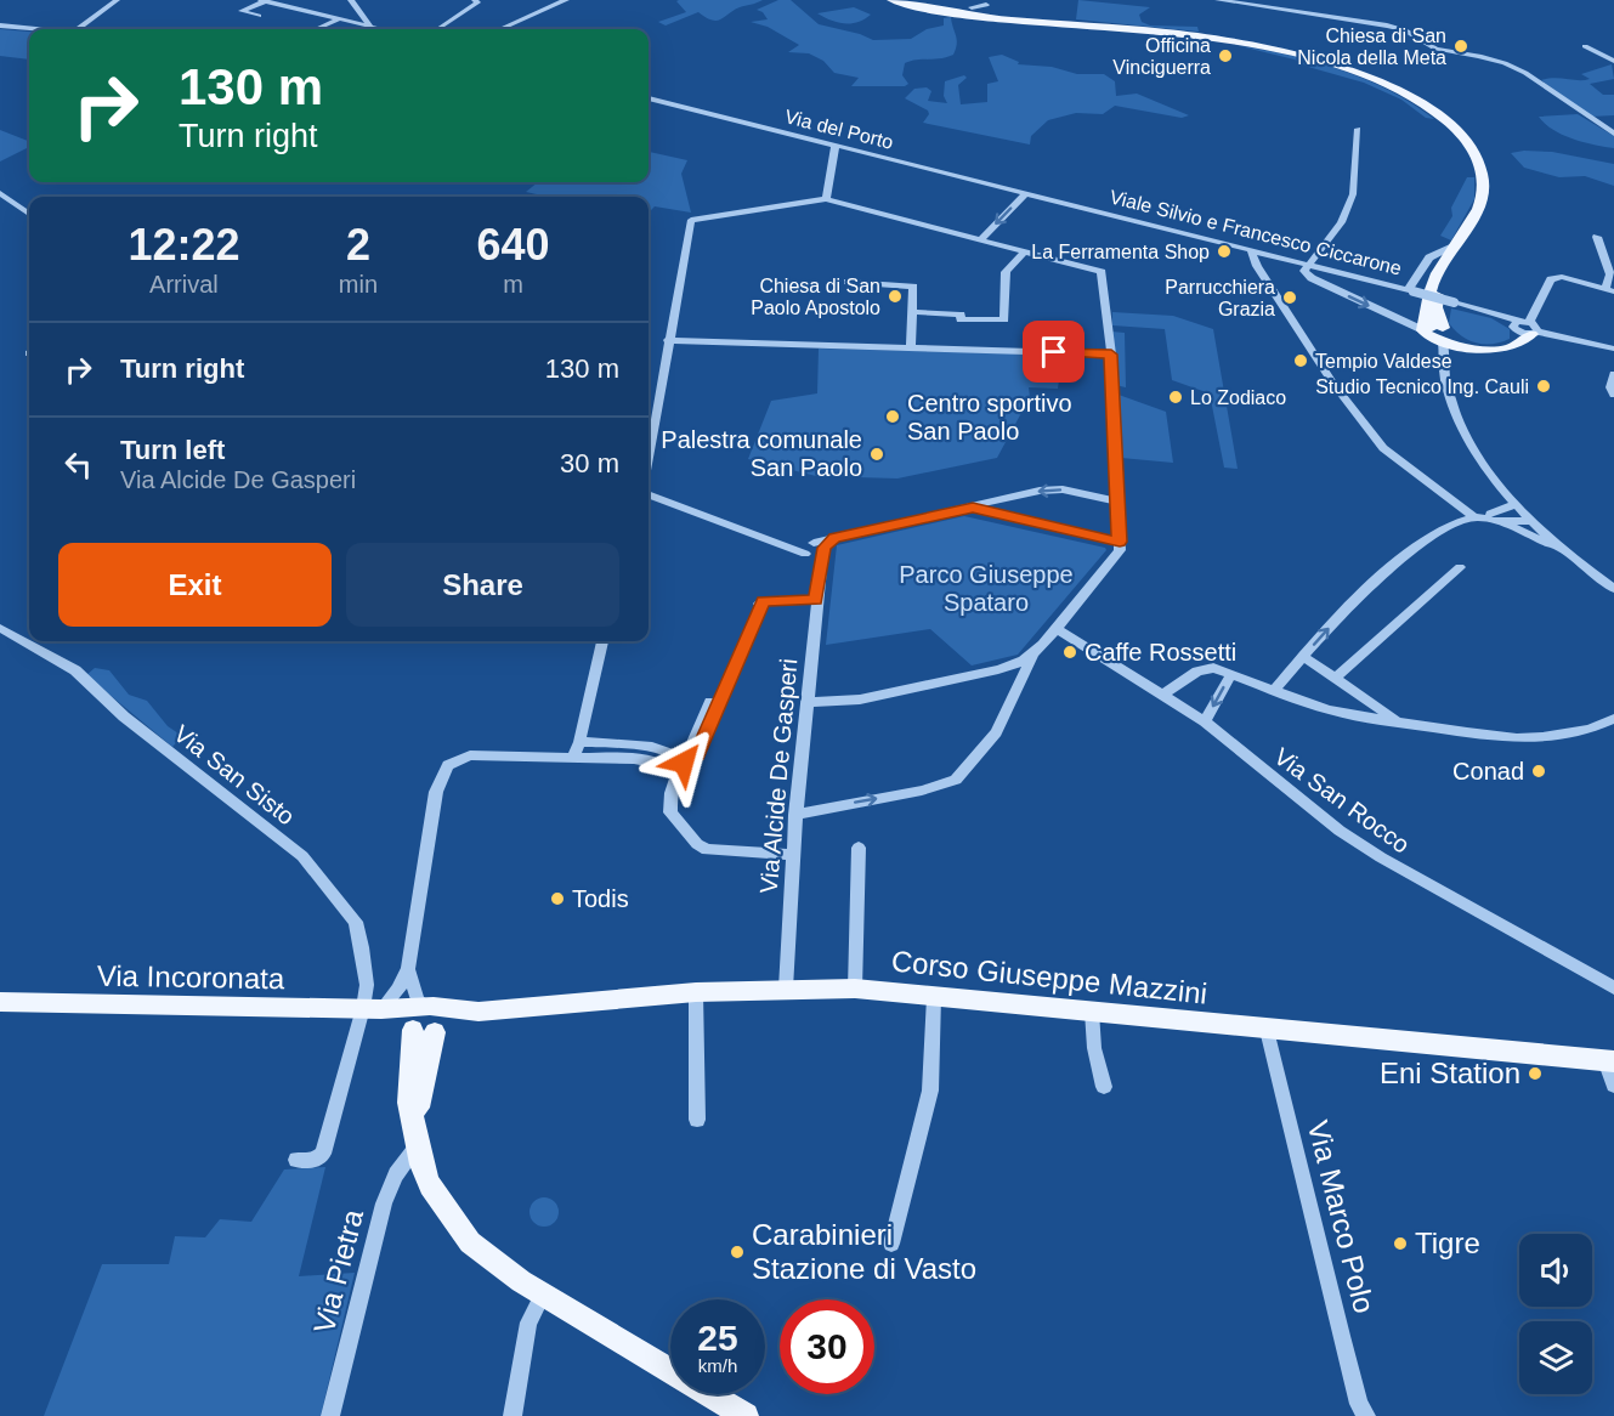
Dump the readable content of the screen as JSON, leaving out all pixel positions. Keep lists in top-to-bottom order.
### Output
{
  "streets": {
    "main road": ["Via Incoronata", "Corso Giuseppe Mazzini"],
    "street": [
      "Via del Porto",
      "Viale Silvio e Francesco Ciccarone",
      "Via San Sisto",
      "Via Alcide De Gasperi",
      "Via San Rocco",
      "Via Marco Polo",
      "Via Pietra"
    ]
  },
  "crossings": [
    ["Via del Porto", "Viale Silvio e Francesco Ciccarone"],
    ["Via San Sisto", "Via Incoronata"],
    ["Via Alcide De Gasperi", "Corso Giuseppe Mazzini"],
    ["Via Incoronata", "Corso Giuseppe Mazzini"],
    ["Corso Giuseppe Mazzini", "Via Marco Polo"]
  ],
  "parks": ["Parco Giuseppe Spataro"],
  "places": [
    "Chiesa di San Nicola della Meta",
    "Officina Vinciguerra",
    "La Ferramenta Shop",
    "Chiesa di San Paolo Apostolo",
    "Parrucchiera Grazia",
    "Tempio Valdese",
    "Studio Tecnico Ing. Cauli",
    "Lo Zodiaco",
    "Centro sportivo San Paolo",
    "Palestra comunale San Paolo",
    "Caffe Rossetti",
    "Conad",
    "Todis",
    "Eni Station",
    "Tigre",
    "Carabinieri Stazione di Vasto"
  ],
  "page": {
    "turn": ["130 m", "Turn right"],
    "eta": [
      "12:22",
      "Arrival",
      "2",
      "min",
      "640",
      "m"
    ],
    "list": [
      {
        "name": "Turn right",
        "value": "130 m"
      },
      {
        "name": "Turn left",
        "note": "Via Alcide De Gasperi",
        "value": "30 m"
      }
    ],
    "buttons": ["Exit", "Share"],
    "speed": "25 km/h",
    "limit": "30"
  }
}
